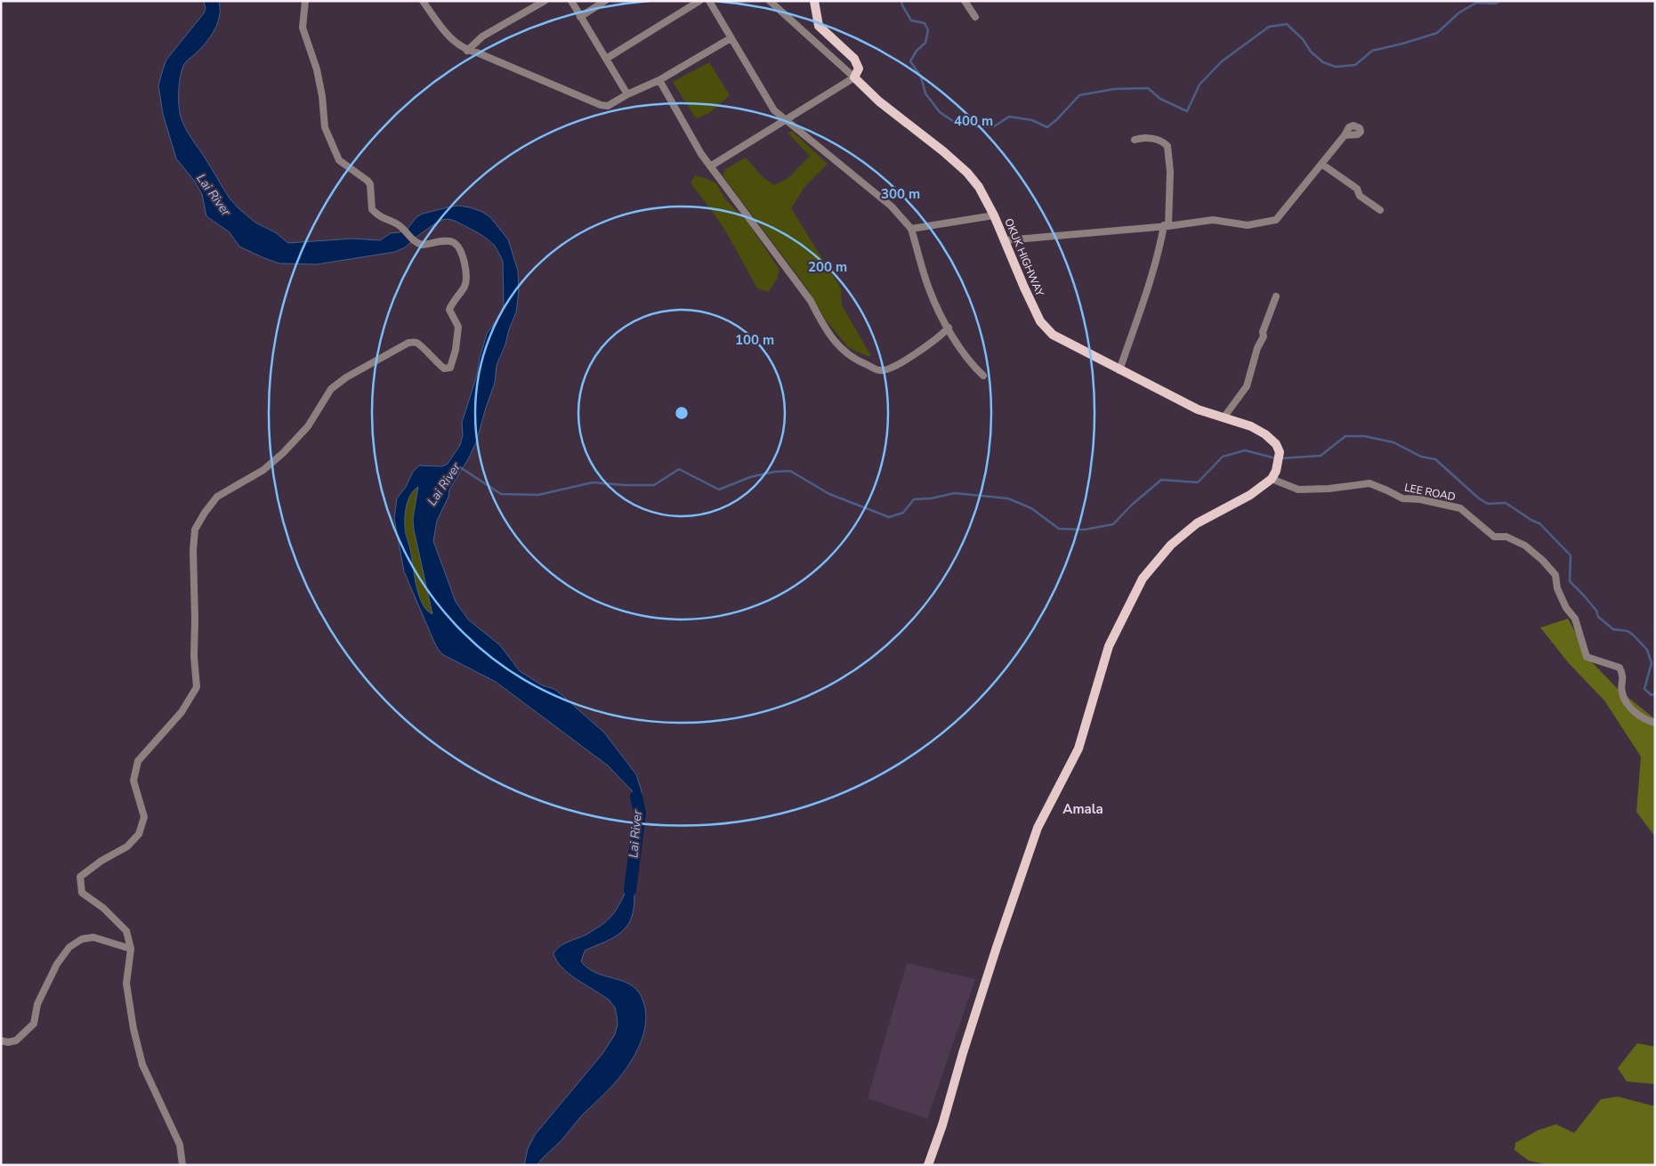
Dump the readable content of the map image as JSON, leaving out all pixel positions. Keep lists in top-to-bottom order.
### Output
{
  "streets": {
    "main road": ["OKUK HIGHWAY"],
    "street": ["LEE ROAD"]
  },
  "crossings": [
    ["OKUK HIGHWAY", "LEE ROAD"]
  ],
  "districts": ["Amala"],
  "water": ["Lai River"],
  "rings": [
    "400 m",
    "300 m",
    "200 m",
    "100 m"
  ]
}
